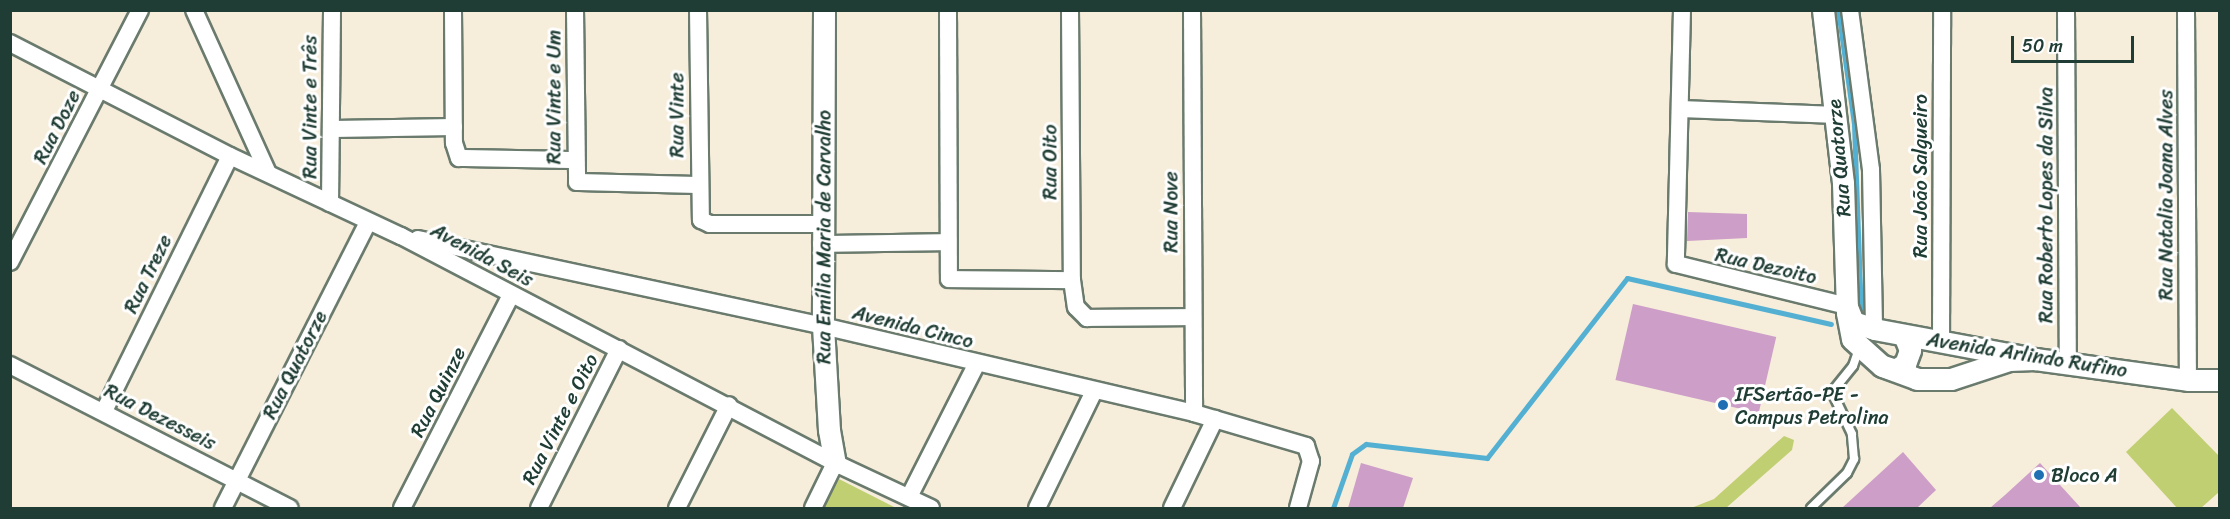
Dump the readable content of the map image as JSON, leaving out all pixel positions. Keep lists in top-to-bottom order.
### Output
{
  "streets": {
    "street": [
      "Rua Vinte e Um",
      "Rua Vinte e Três",
      "Rua Vinte",
      "Rua Doze",
      "Rua Quatorze",
      "Rua Oito",
      "Rua João Salgueiro",
      "Rua Natalia Joana Alves",
      "Rua Roberto Lopes da Silva",
      "Rua Nove",
      "Rua Emília Maria de Carvalho",
      "Avenida Seis",
      "Rua Dezoito",
      "Rua Treze",
      "Avenida Cinco",
      "Avenida Arlindo Rufino",
      "Rua Quinze",
      "Rua Dezesseis",
      "Rua Vinte e Oito"
    ]
  },
  "crossings": [
    ["Rua Vinte e Um", "Rua Vinte"],
    ["Rua Vinte e Três", "Avenida Seis"],
    ["Rua Vinte", "Rua Emília Maria de Carvalho"],
    ["Rua Doze", "Avenida Seis"],
    ["Rua Quatorze", "Avenida Seis"],
    ["Rua Quatorze", "Rua Dezoito"],
    ["Rua Quatorze", "Avenida Arlindo Rufino"],
    ["Rua Quatorze", "Rua Dezesseis"],
    ["Rua Oito", "Rua Nove"],
    ["Rua João Salgueiro", "Avenida Arlindo Rufino"],
    ["Rua Natalia Joana Alves", "Avenida Arlindo Rufino"],
    ["Rua Roberto Lopes da Silva", "Avenida Arlindo Rufino"],
    ["Rua Nove", "Avenida Cinco"],
    ["Rua Emília Maria de Carvalho", "Avenida Seis"],
    ["Rua Emília Maria de Carvalho", "Avenida Cinco"],
    ["Avenida Seis", "Rua Treze"],
    ["Avenida Seis", "Avenida Cinco"],
    ["Avenida Seis", "Rua Quinze"],
    ["Avenida Seis", "Rua Vinte e Oito"],
    ["Rua Dezoito", "Avenida Arlindo Rufino"],
    ["Rua Treze", "Rua Dezesseis"]
  ],
  "places": ["IFSertão-PE - Campus Petrolina", "Bloco A"],
  "scale_bar": "50 m"
}
